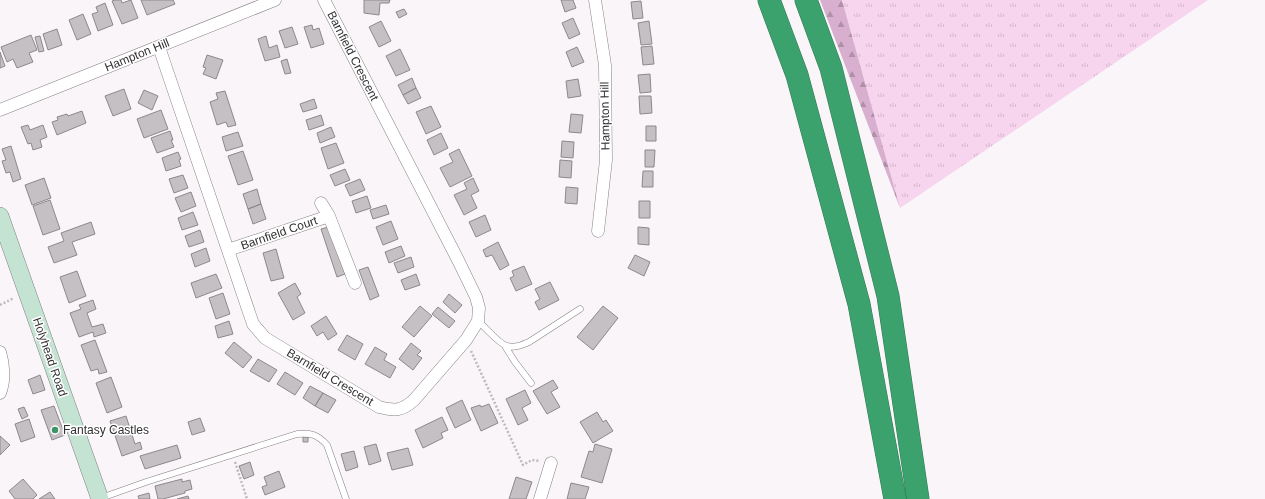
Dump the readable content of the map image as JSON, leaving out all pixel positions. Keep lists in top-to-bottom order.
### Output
{
  "streets": {
    "main road": ["Holyhead Road"],
    "street": ["Hampton Hill", "Barnfield Crescent", "Barnfield Court"]
  },
  "crossings": [
    ["Hampton Hill", "Barnfield Crescent"],
    ["Barnfield Crescent", "Barnfield Court"]
  ],
  "places": ["Fantasy Castles"]
}
